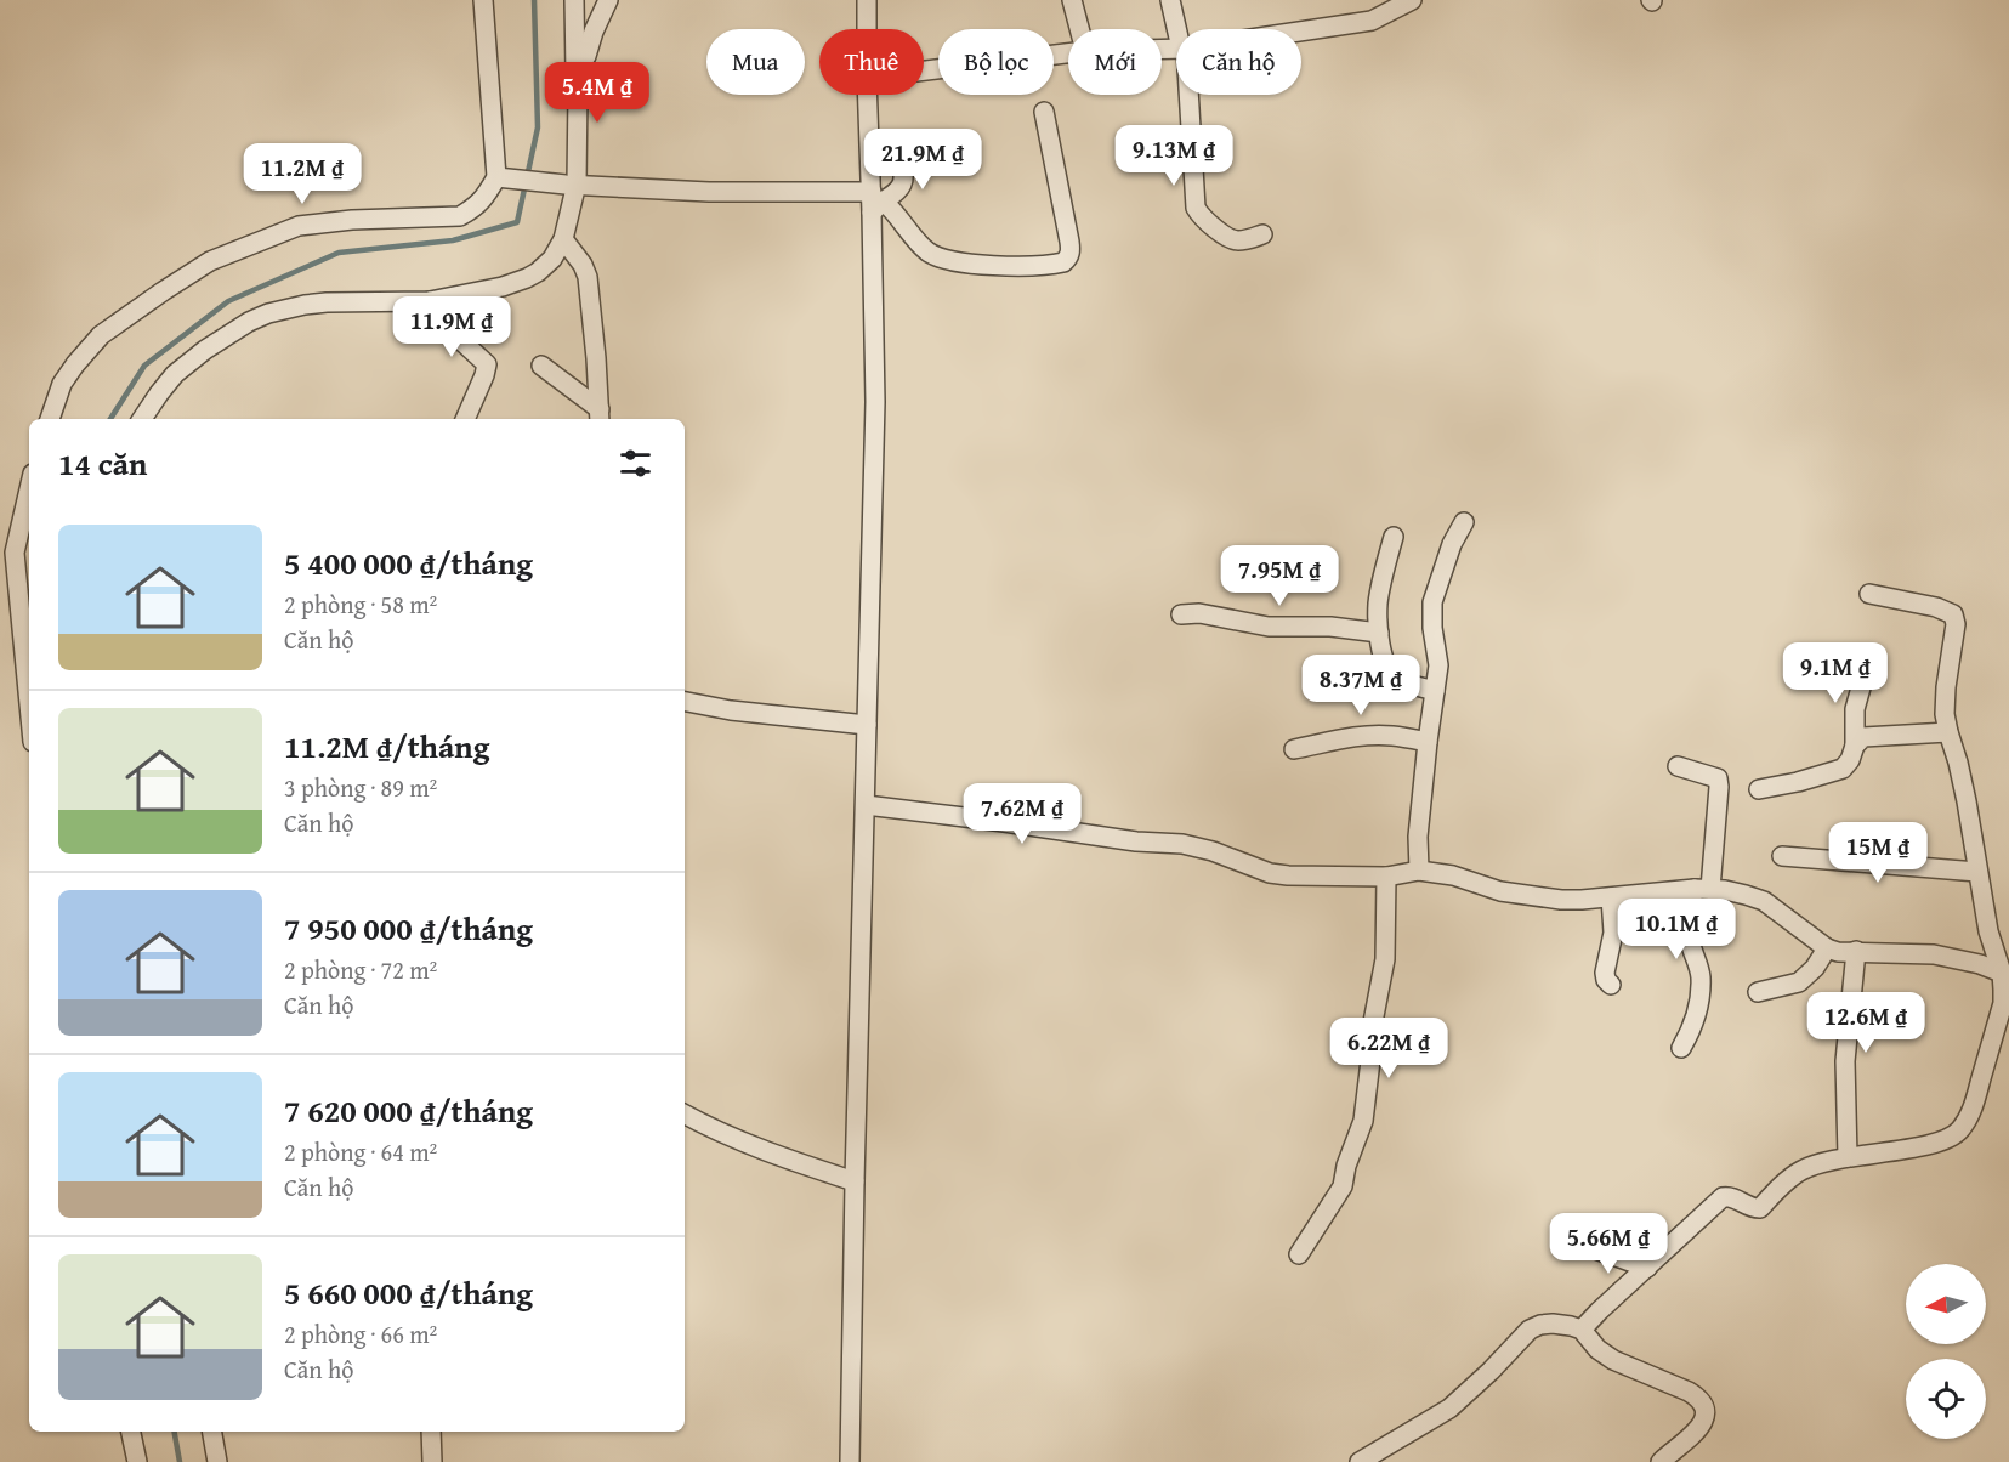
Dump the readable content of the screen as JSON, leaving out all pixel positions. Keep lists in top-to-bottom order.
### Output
{
  "north": "left",
  "page": {
    "chip": [
      "Mua",
      "Thuê",
      "Bộ lọc",
      "Mới",
      "Căn hộ"
    ],
    "price": [
      "5.4M ₫",
      "9.13M ₫",
      "21.9M ₫",
      "11.2M ₫",
      "11.9M ₫",
      "7.95M ₫",
      "9.1M ₫",
      "8.37M ₫",
      "7.62M ₫",
      "15M ₫",
      "10.1M ₫",
      "12.6M ₫",
      "6.22M ₫",
      "5.66M ₫"
    ],
    "heading": "14 căn",
    "list": [
      {
        "name": "5 400 000 ₫/tháng",
        "note": "2 phòng · 58 m² · Căn hộ"
      },
      {
        "name": "11.2M ₫/tháng",
        "note": "3 phòng · 89 m² · Căn hộ"
      },
      {
        "name": "7 950 000 ₫/tháng",
        "note": "2 phòng · 72 m² · Căn hộ"
      },
      {
        "name": "7 620 000 ₫/tháng",
        "note": "2 phòng · 64 m² · Căn hộ"
      },
      {
        "name": "5 660 000 ₫/tháng",
        "note": "2 phòng · 66 m² · Căn hộ"
      }
    ]
  }
}
